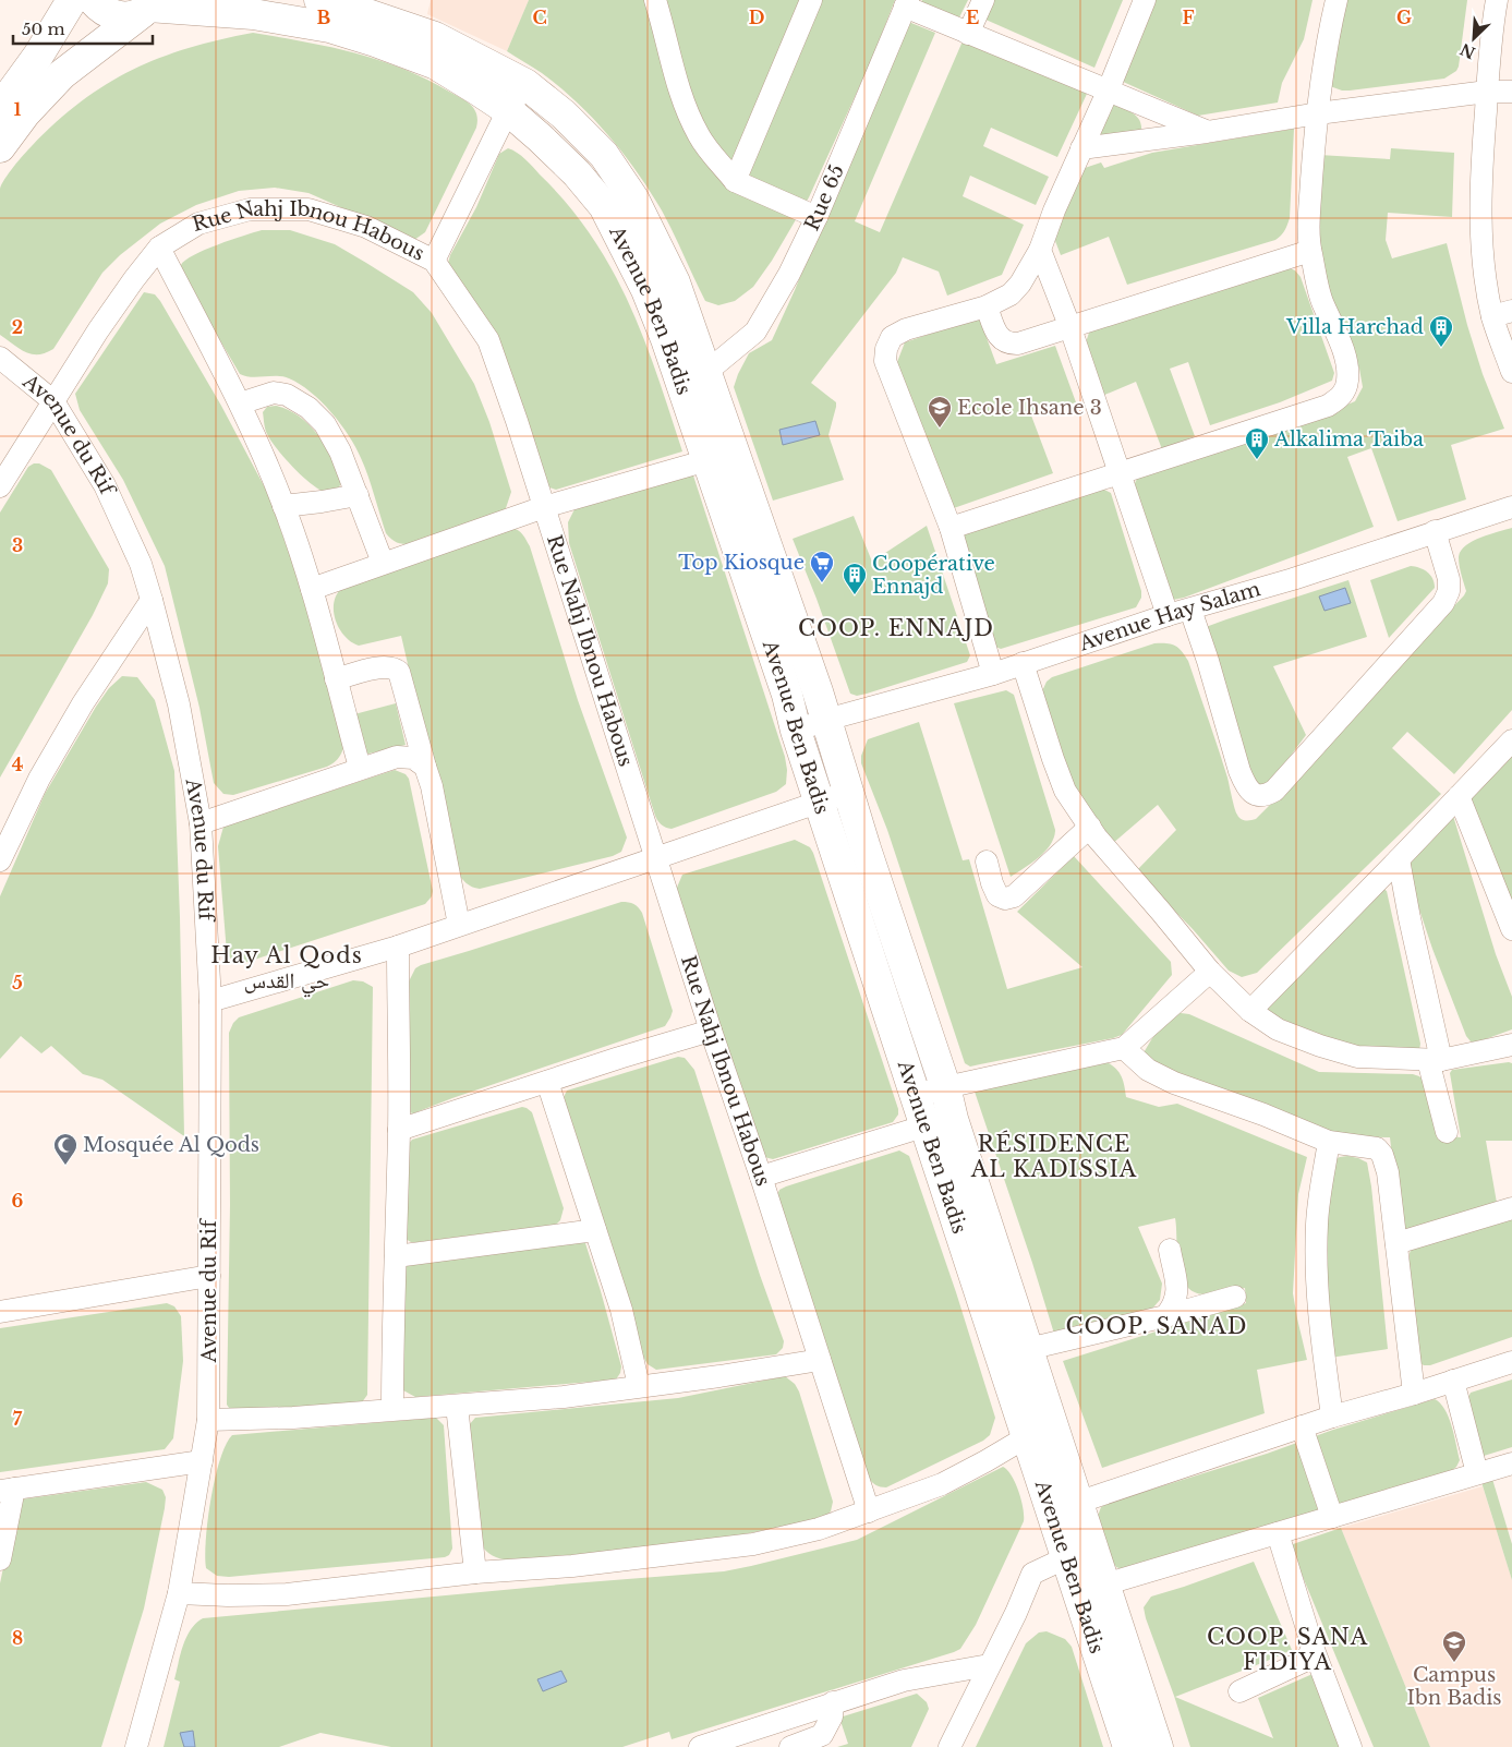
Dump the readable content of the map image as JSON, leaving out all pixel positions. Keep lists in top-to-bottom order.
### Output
{
  "streets": {
    "main road": ["Avenue Ben Badis"],
    "street": [
      "Rue 65",
      "Rue Nahj Ibnou Habous",
      "Avenue du Rif",
      "Avenue Hay Salam"
    ]
  },
  "crossings": [
    ["Rue 65", "Avenue Ben Badis"],
    ["Rue Nahj Ibnou Habous", "Avenue du Rif"],
    ["Avenue Ben Badis", "Avenue Hay Salam"]
  ],
  "districts": [
    "COOP. ENNAJD",
    "Hay Al Qods حي القدس",
    "RÉSIDENCE AL KADISSIA",
    "COOP. SANAD",
    "COOP. SANA FIDIYA"
  ],
  "places": {
    "building": ["Villa Harchad", "Alkalima Taiba", "Coopérative Ennajd"],
    "school or university": ["Ecole Ihsane 3", "Campus Ibn Badis"],
    "supermarket": ["Top Kiosque"],
    "mosque": ["Mosquée Al Qods"]
  },
  "scale_bar": "50 m",
  "north": "bottom left",
  "grid": {
    "columns": [
      "B",
      "C",
      "D",
      "E",
      "F",
      "G"
    ],
    "rows": [
      "1",
      "2",
      "3",
      "4",
      "5",
      "6",
      "7",
      "8"
    ]
  }
}
